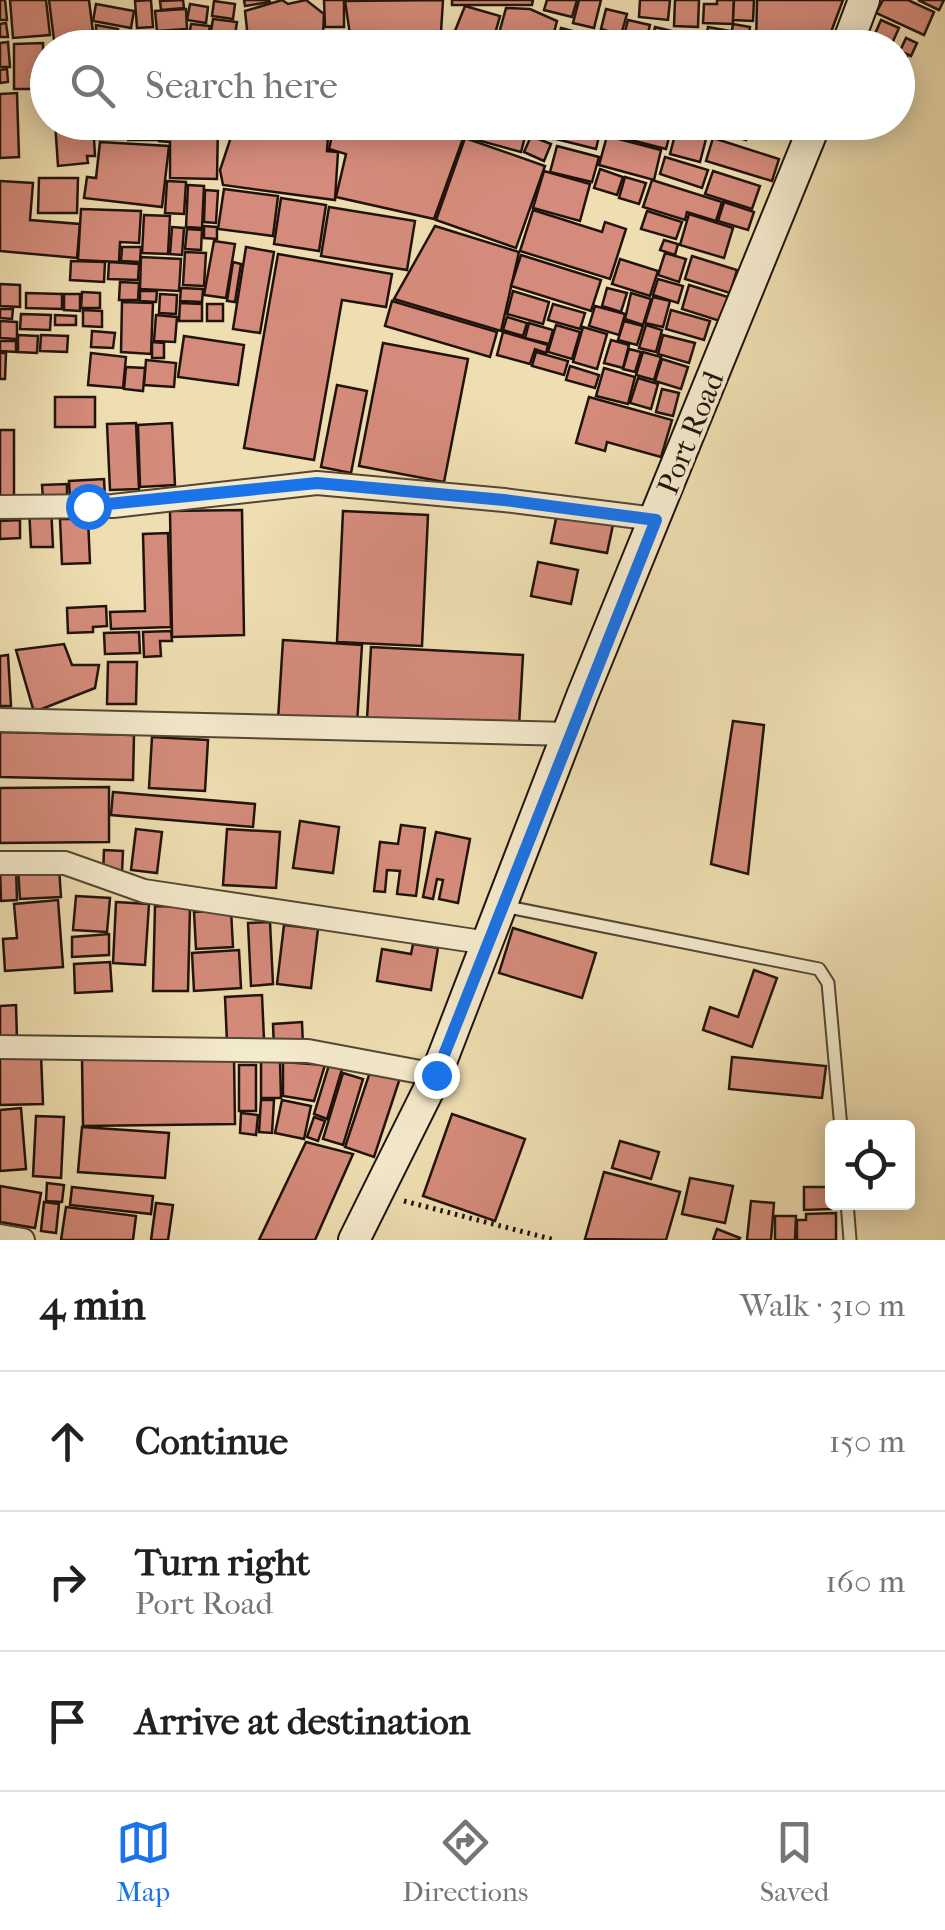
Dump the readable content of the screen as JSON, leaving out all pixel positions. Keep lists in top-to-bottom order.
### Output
{
  "streets": {
    "main road": ["Port Road"]
  },
  "page": {
    "search": "Search here",
    "heading": ["4 min", "Walk · 310 m"],
    "list": [
      ["Continue", "150 m"],
      ["Turn right", "Port Road", "160 m"],
      "Arrive at destination"
    ],
    "nav": ["Map", "Directions", "Saved"]
  }
}
